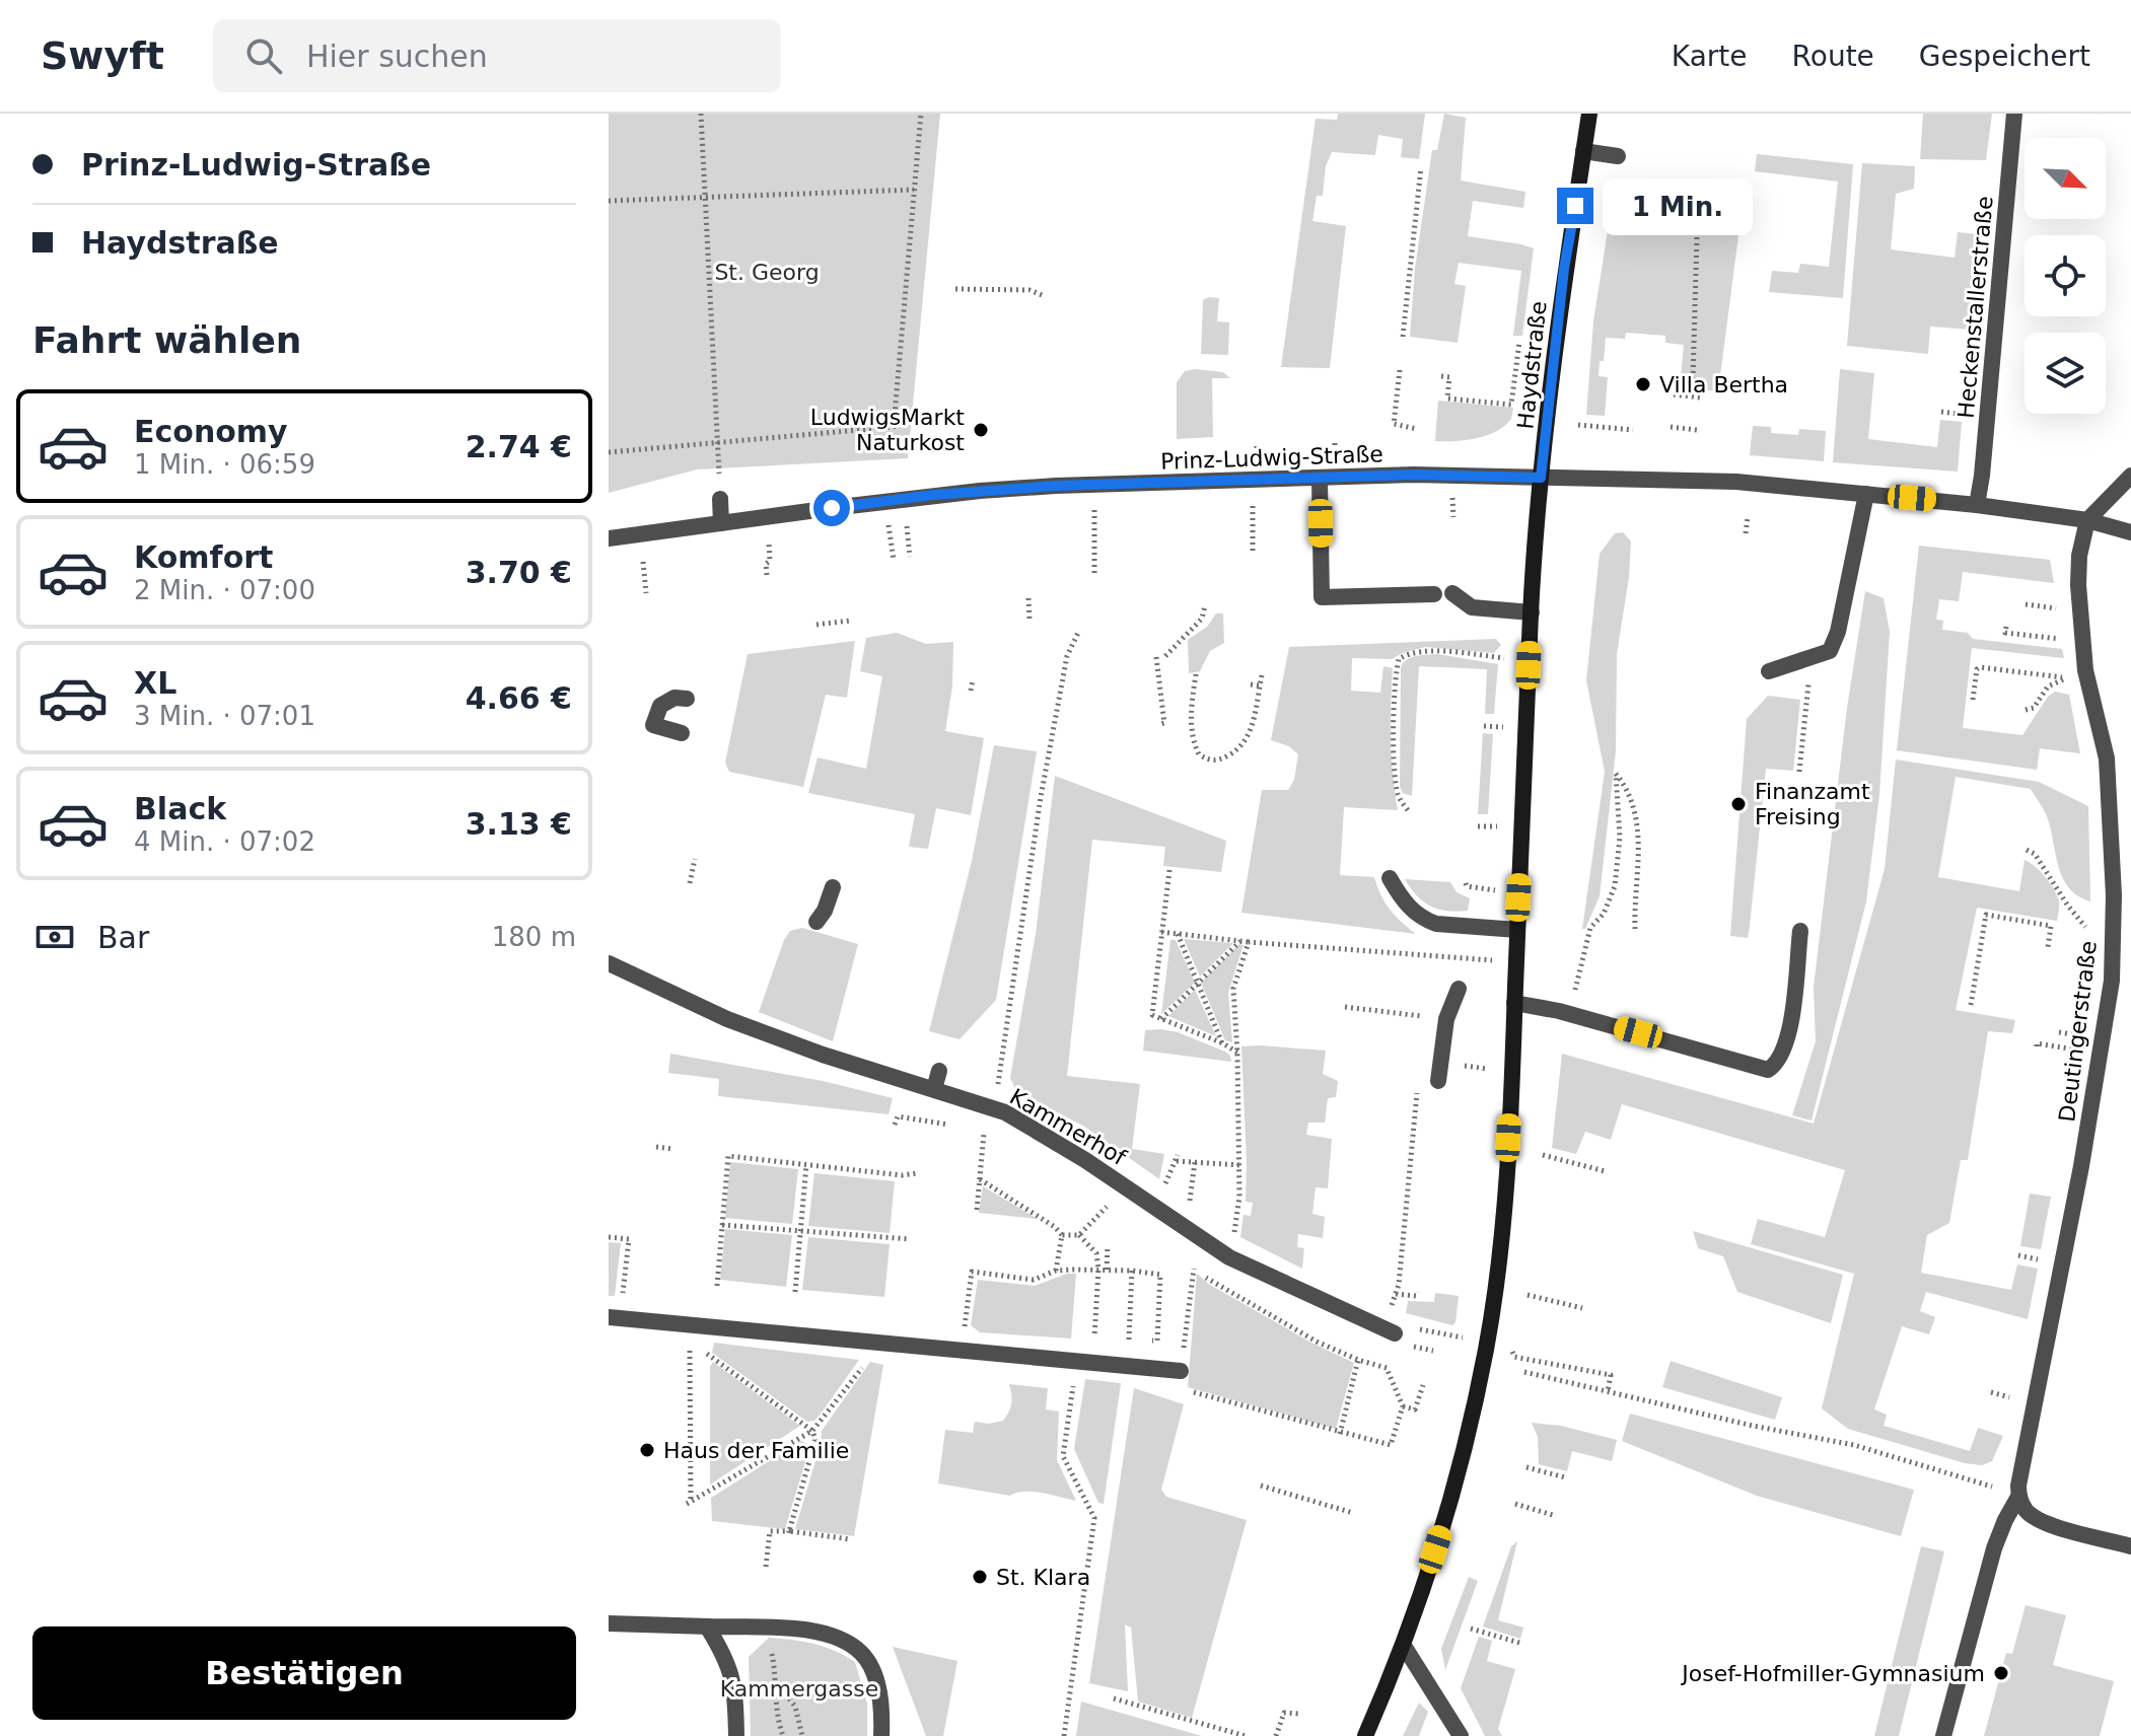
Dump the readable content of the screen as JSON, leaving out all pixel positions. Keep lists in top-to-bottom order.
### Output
{
  "streets": {
    "main road": ["Haydstraße"],
    "street": [
      "Heckenstallerstraße",
      "Prinz-Ludwig-Straße",
      "Deutingerstraße",
      "Kammerhof"
    ]
  },
  "crossings": [
    ["Heckenstallerstraße", "Prinz-Ludwig-Straße"],
    ["Haydstraße", "Prinz-Ludwig-Straße"],
    ["Prinz-Ludwig-Straße", "Deutingerstraße"]
  ],
  "parks": ["St. Georg", "Kammergasse"],
  "places": [
    "Villa Bertha",
    "LudwigsMarkt Naturkost",
    "Finanzamt Freising",
    "Haus der Familie",
    "St. Klara",
    "Josef-Hofmiller-Gymnasium"
  ],
  "north": "bottom right",
  "page": {
    "header": "Swyft",
    "search": "Hier suchen",
    "nav": ["Karte", "Route", "Gespeichert"],
    "banner": ["Prinz-Ludwig-Straße", "Haydstraße"],
    "bubble": "1 Min.",
    "heading": "Fahrt wählen",
    "list": [
      {
        "name": "Economy",
        "note": "1 Min. · 06:59",
        "value": "2.74 €"
      },
      {
        "name": "Komfort",
        "note": "2 Min. · 07:00",
        "value": "3.70 €"
      },
      {
        "name": "XL",
        "note": "3 Min. · 07:01",
        "value": "4.66 €"
      },
      {
        "name": "Black",
        "note": "4 Min. · 07:02",
        "value": "3.13 €"
      }
    ],
    "pay": ["Bar", "180 m"],
    "buttons": "Bestätigen"
  }
}
